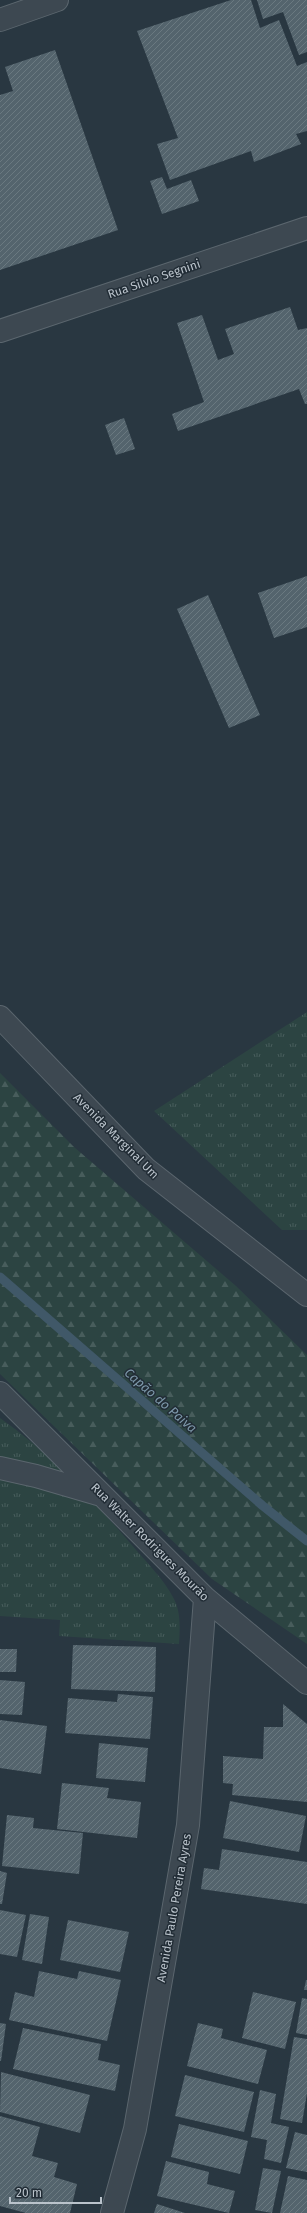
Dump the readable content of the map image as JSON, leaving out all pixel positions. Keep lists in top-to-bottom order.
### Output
{
  "streets": {
    "street": [
      "Rua Silvio Segnini",
      "Avenida Marginal Um",
      "Rua Walter Rodrigues Mourão",
      "Avenida Paulo Pereira Ayres"
    ]
  },
  "crossings": [
    ["Rua Walter Rodrigues Mourão", "Avenida Paulo Pereira Ayres"]
  ],
  "water": ["Capão do Paiva"],
  "scale_bar": "20 m"
}
